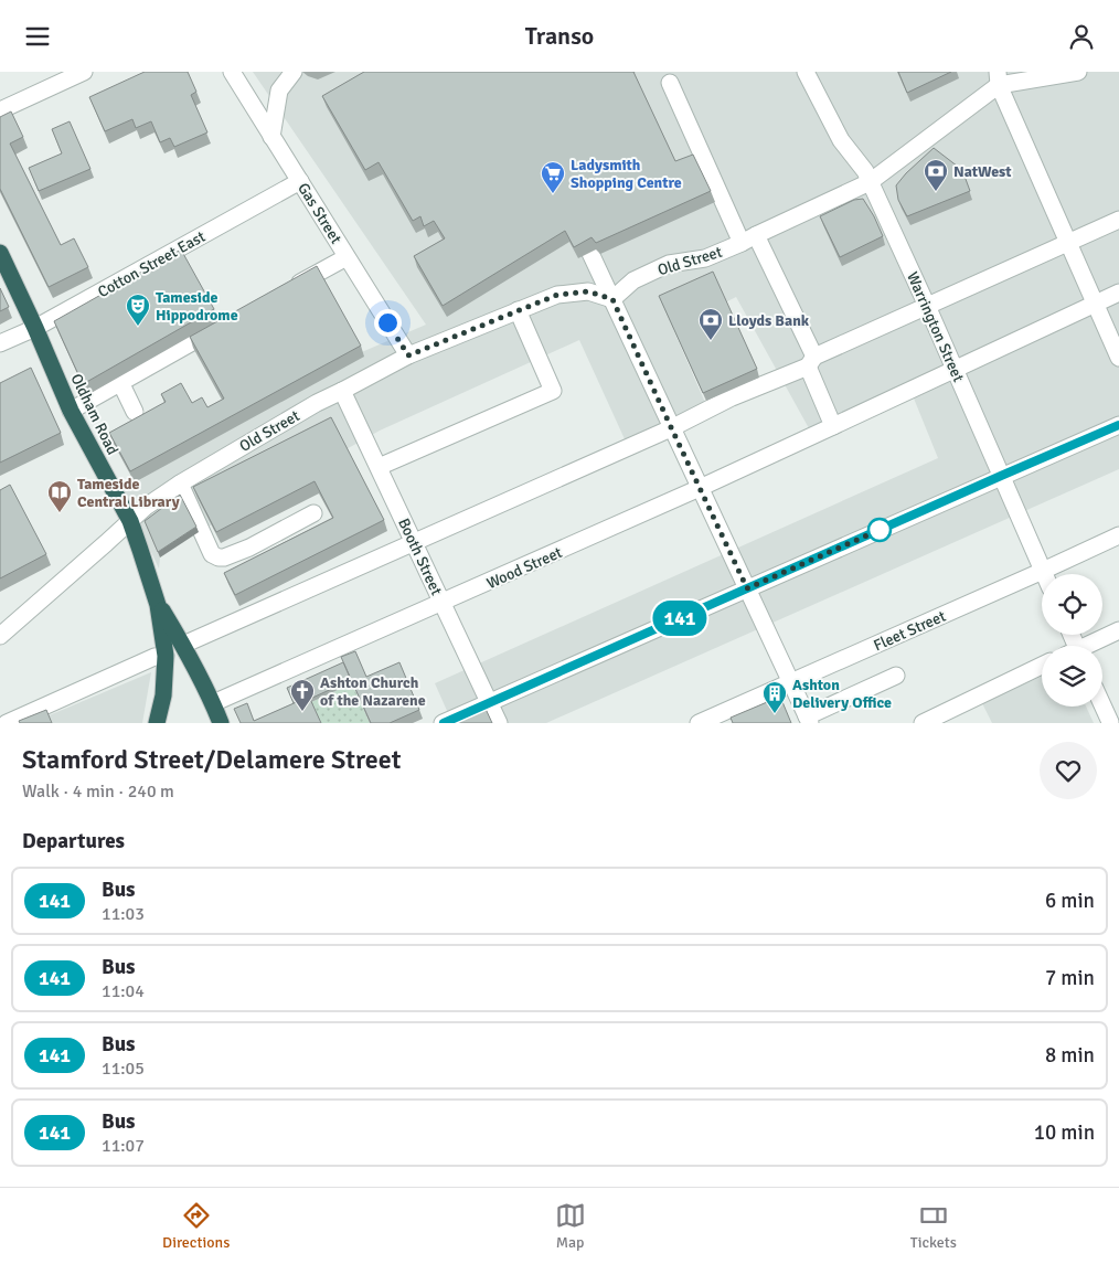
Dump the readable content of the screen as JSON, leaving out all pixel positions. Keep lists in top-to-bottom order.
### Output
{
  "streets": {
    "highway": ["Oldham Road"],
    "street": [
      "Gas Street",
      "Old Street",
      "Cotton Street East",
      "Warrington Street",
      "Booth Street",
      "Wood Street",
      "Fleet Street"
    ]
  },
  "crossings": [
    ["Gas Street", "Old Street"],
    ["Gas Street", "Cotton Street East"],
    ["Old Street", "Warrington Street"],
    ["Old Street", "Oldham Road"],
    ["Old Street", "Booth Street"],
    ["Cotton Street East", "Oldham Road"],
    ["Warrington Street", "Wood Street"],
    ["Warrington Street", "Fleet Street"],
    ["Booth Street", "Wood Street"]
  ],
  "places": {
    "bank": ["NatWest", "Lloyds Bank"],
    "supermarket": ["Ladysmith Shopping Centre"],
    "theatre": ["Tameside Hippodrome"],
    "library": ["Tameside Central Library"],
    "church": ["Ashton Church of the Nazarene"],
    "building": ["Ashton Delivery Office"]
  },
  "lines": ["bus line 141"],
  "page": {
    "header": "Transo",
    "on_map": "141",
    "heading": [
      ["Stamford Street/Delamere Street", "Walk · 4 min · 240 m"],
      "Departures"
    ],
    "list": [
      {
        "mark": "141",
        "name": "Bus",
        "note": "11:03",
        "value": "6 min"
      },
      {
        "mark": "141",
        "name": "Bus",
        "note": "11:04",
        "value": "7 min"
      },
      {
        "mark": "141",
        "name": "Bus",
        "note": "11:05",
        "value": "8 min"
      },
      {
        "mark": "141",
        "name": "Bus",
        "note": "11:07",
        "value": "10 min"
      }
    ],
    "tabs": ["Directions", "Map", "Tickets"]
  }
}
